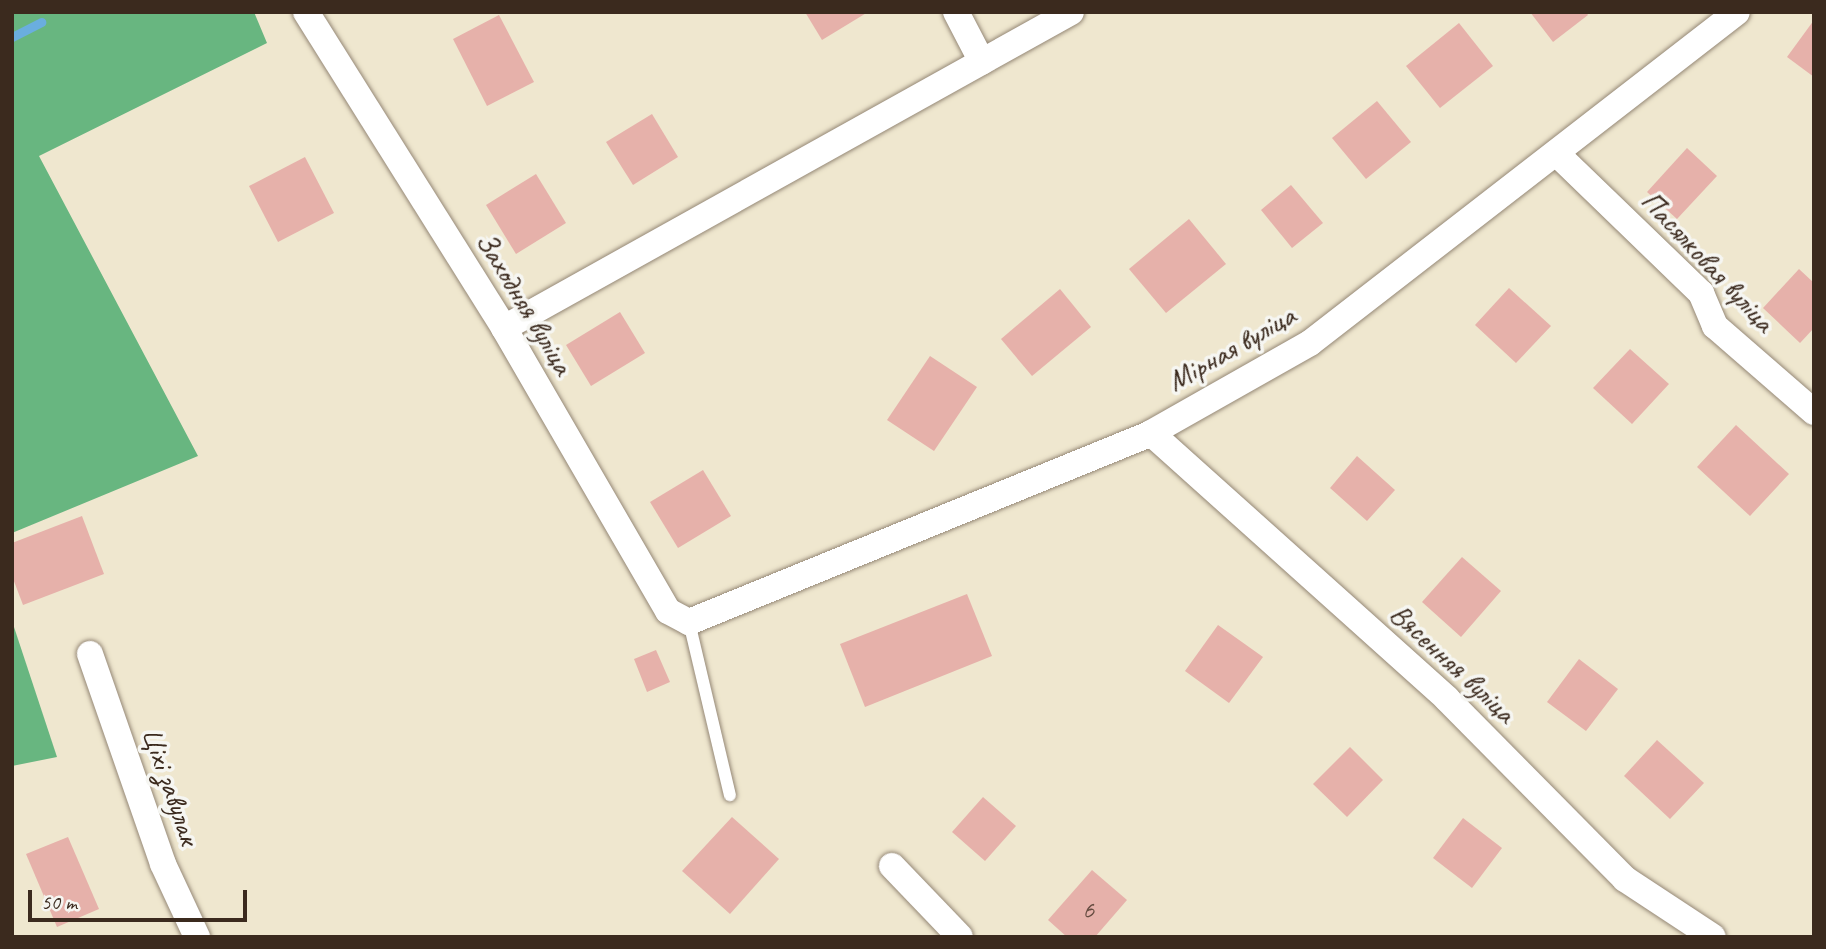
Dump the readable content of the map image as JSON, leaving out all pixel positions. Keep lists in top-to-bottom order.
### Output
{
  "streets": {
    "street": [
      "Пасялковая вуліца",
      "Заходняя вуліца",
      "Мірная вуліца",
      "Вясенняя вуліца",
      "Ціхі завулак"
    ]
  },
  "crossings": [
    ["Пасялковая вуліца", "Мірная вуліца"],
    ["Заходняя вуліца", "Мірная вуліца"],
    ["Мірная вуліца", "Вясенняя вуліца"]
  ],
  "house_numbers": ["6"],
  "scale_bar": "50 m"
}
